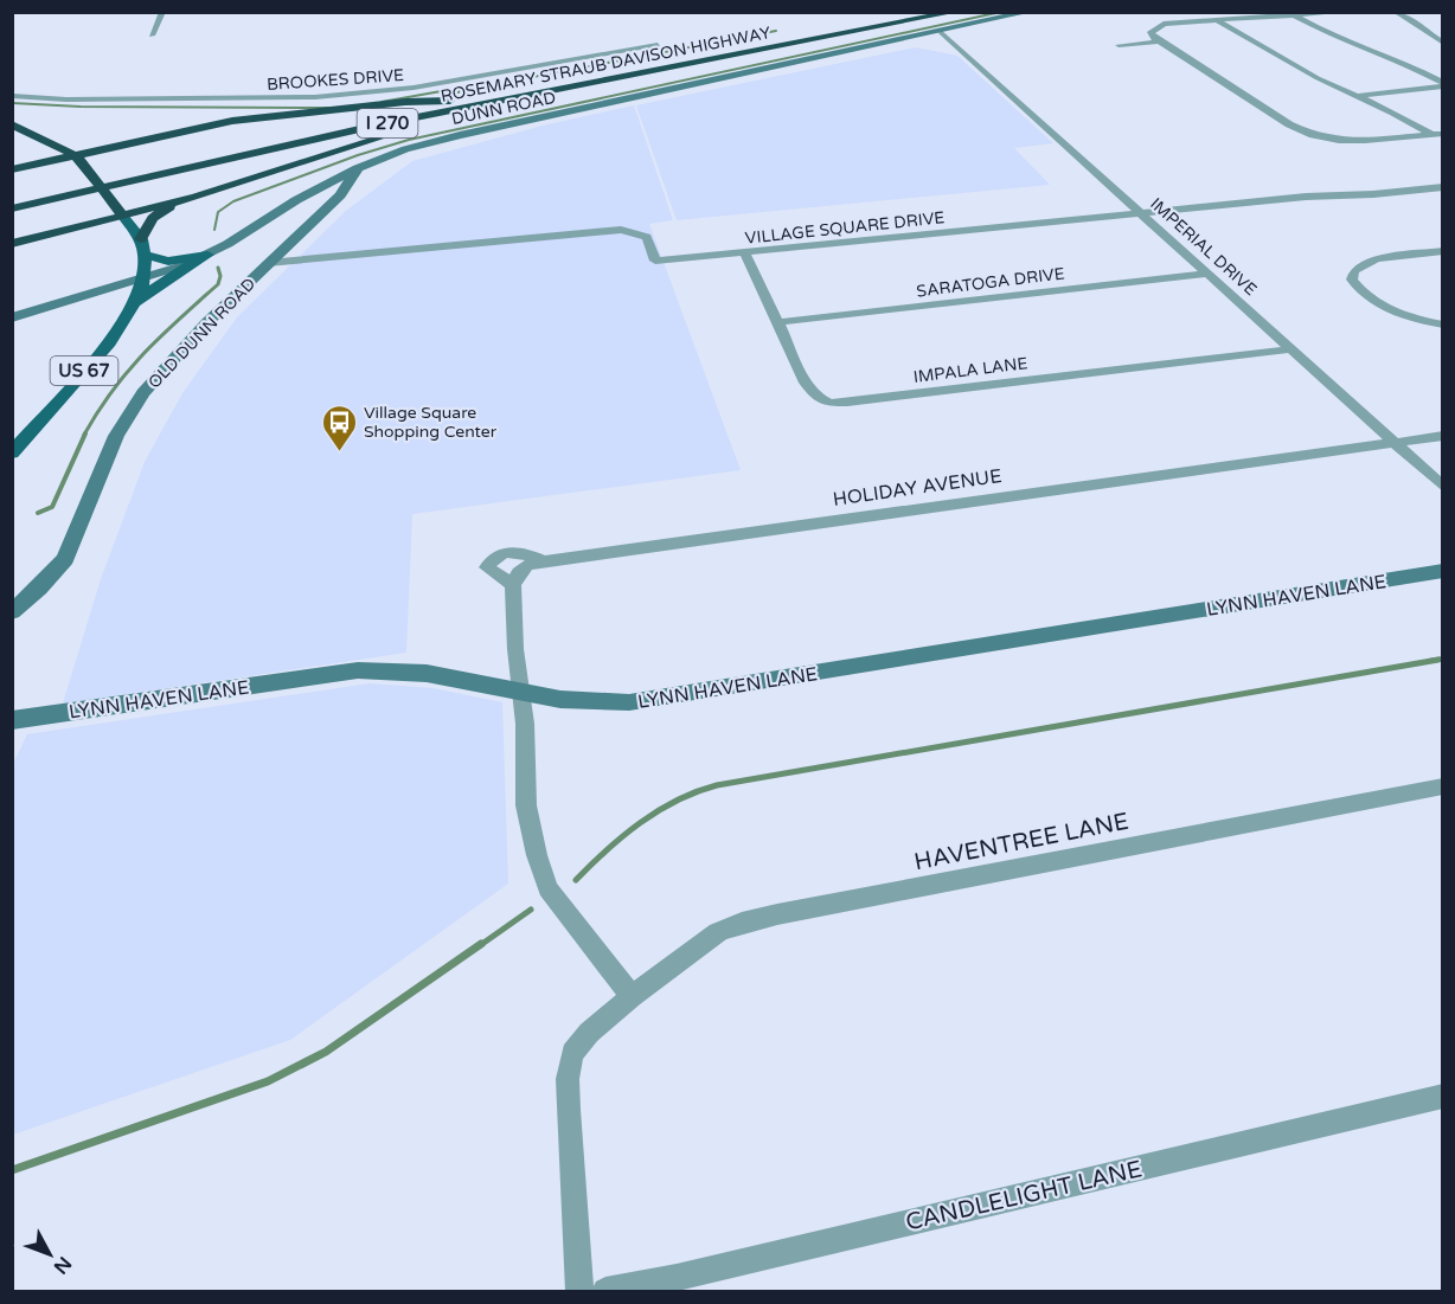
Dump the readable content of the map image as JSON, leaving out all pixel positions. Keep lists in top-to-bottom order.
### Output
{
  "streets": {
    "highway": ["ROSEMARY STRAUB DAVISON HIGHWAY", "I 270", "US 67"],
    "street": [
      "BROOKES DRIVE",
      "DUNN ROAD",
      "VILLAGE SQUARE DRIVE",
      "IMPERIAL DRIVE",
      "SARATOGA DRIVE",
      "OLD DUNN ROAD",
      "IMPALA LANE",
      "HOLIDAY AVENUE",
      "LYNN HAVEN LANE",
      "HAVENTREE LANE",
      "CANDLELIGHT LANE"
    ]
  },
  "crossings": [
    ["DUNN ROAD", "IMPERIAL DRIVE"],
    ["DUNN ROAD", "OLD DUNN ROAD"],
    ["DUNN ROAD", "US 67"],
    ["VILLAGE SQUARE DRIVE", "IMPERIAL DRIVE"],
    ["VILLAGE SQUARE DRIVE", "OLD DUNN ROAD"],
    ["VILLAGE SQUARE DRIVE", "IMPALA LANE"],
    ["IMPERIAL DRIVE", "SARATOGA DRIVE"],
    ["IMPERIAL DRIVE", "IMPALA LANE"],
    ["IMPERIAL DRIVE", "HOLIDAY AVENUE"],
    ["SARATOGA DRIVE", "IMPALA LANE"]
  ],
  "places": {
    "bus stop": ["Village Square Shopping Center"]
  },
  "north": "bottom right"
}
